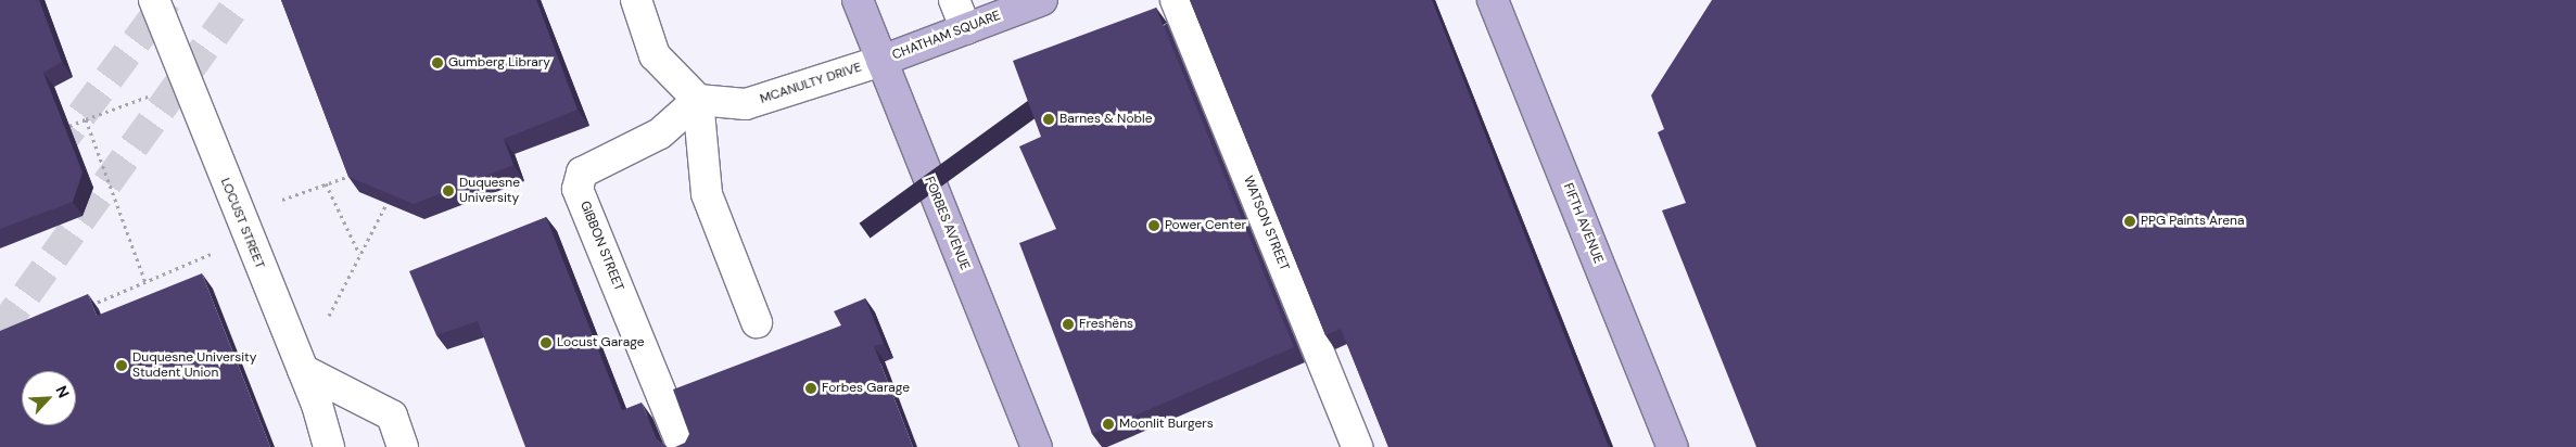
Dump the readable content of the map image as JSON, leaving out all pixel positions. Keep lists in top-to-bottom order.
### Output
{
  "streets": {
    "main road": ["CHATHAM SQUARE", "FORBES AVENUE", "FIFTH AVENUE"],
    "street": [
      "MCANULTY DRIVE",
      "LOCUST STREET",
      "WATSON STREET",
      "GIBBON STREET"
    ]
  },
  "crossings": [
    ["CHATHAM SQUARE", "MCANULTY DRIVE"],
    ["CHATHAM SQUARE", "FORBES AVENUE"],
    ["MCANULTY DRIVE", "FORBES AVENUE"],
    ["MCANULTY DRIVE", "GIBBON STREET"]
  ],
  "places": [
    "Gumberg Library",
    "Barnes & Noble",
    "Duquesne University",
    "PPG Paints Arena",
    "Power Center",
    "Freshëns",
    "Locust Garage",
    "Duquesne University Student Union",
    "Forbes Garage",
    "Moonlit Burgers"
  ],
  "north": "top right"
}
